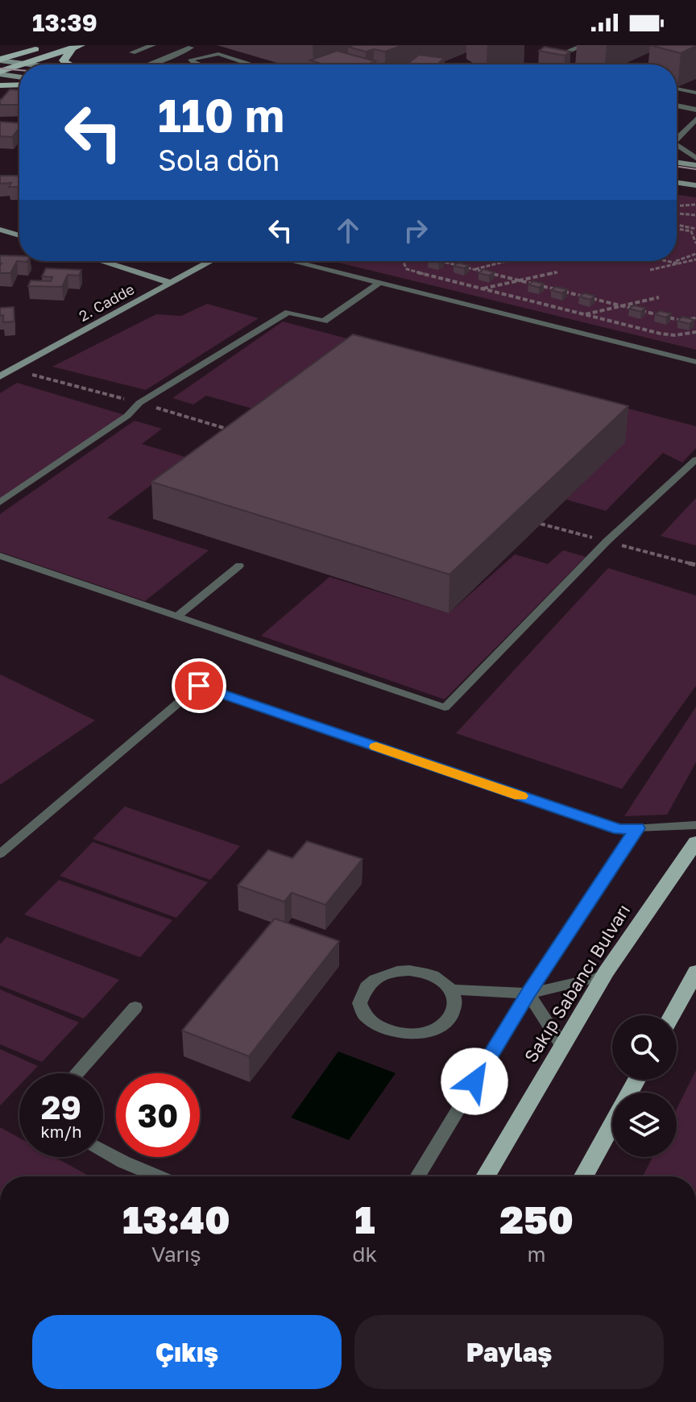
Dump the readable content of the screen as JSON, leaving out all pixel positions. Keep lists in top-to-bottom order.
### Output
{
  "streets": {
    "main road": ["Sakıp Sabancı Bulvarı"],
    "street": ["2. Cadde"]
  },
  "page": {
    "status": "13:39",
    "turn": ["110 m", "Sola dön"],
    "speed": "29 km/h",
    "limit": "30",
    "eta": [
      "13:40",
      "Varış",
      "1",
      "dk",
      "250",
      "m"
    ],
    "buttons": ["Çıkış", "Paylaş"]
  }
}
